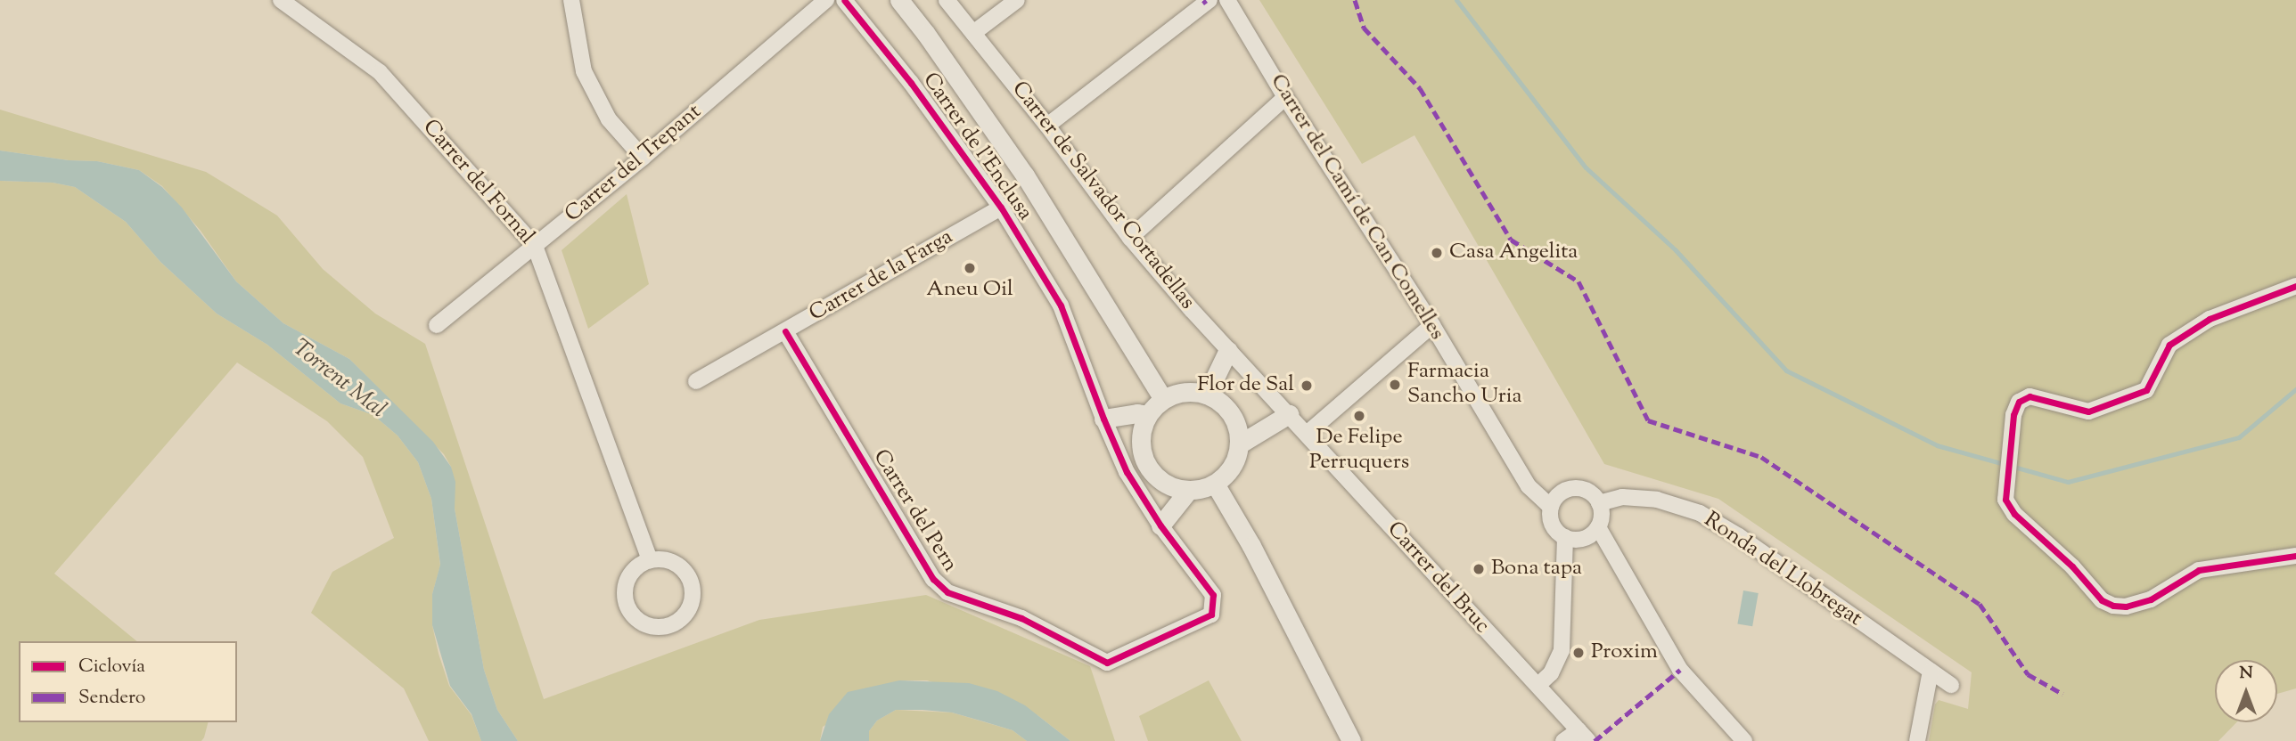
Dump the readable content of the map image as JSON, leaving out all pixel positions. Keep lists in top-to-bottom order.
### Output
{
  "streets": {
    "street": [
      "Carrer de l'Enclusa",
      "Carrer del Trepant",
      "Carrer del Fornal",
      "Carrer de Salvador Cortadellas",
      "Carrer del Camí de Can Comelles",
      "Carrer de la Farga",
      "Carrer del Pern",
      "Ronda del Llobregat",
      "Carrer del Bruc"
    ]
  },
  "crossings": [
    ["Carrer de l'Enclusa", "Carrer de la Farga"],
    ["Carrer de l'Enclusa", "Carrer del Pern"],
    ["Carrer del Trepant", "Carrer del Fornal"],
    ["Carrer de Salvador Cortadellas", "Carrer del Bruc"],
    ["Carrer del Camí de Can Comelles", "Ronda del Llobregat"],
    ["Carrer de la Farga", "Carrer del Pern"]
  ],
  "water": ["Torrent Mal"],
  "places": [
    "Casa Angelita",
    "Aneu Oil",
    "Farmacia Sancho Uria",
    "Flor de Sal",
    "De Felipe Perruquers",
    "Bona tapa",
    "Proxim"
  ],
  "legend": ["Ciclovía", "Sendero"],
  "north": "top"
}
